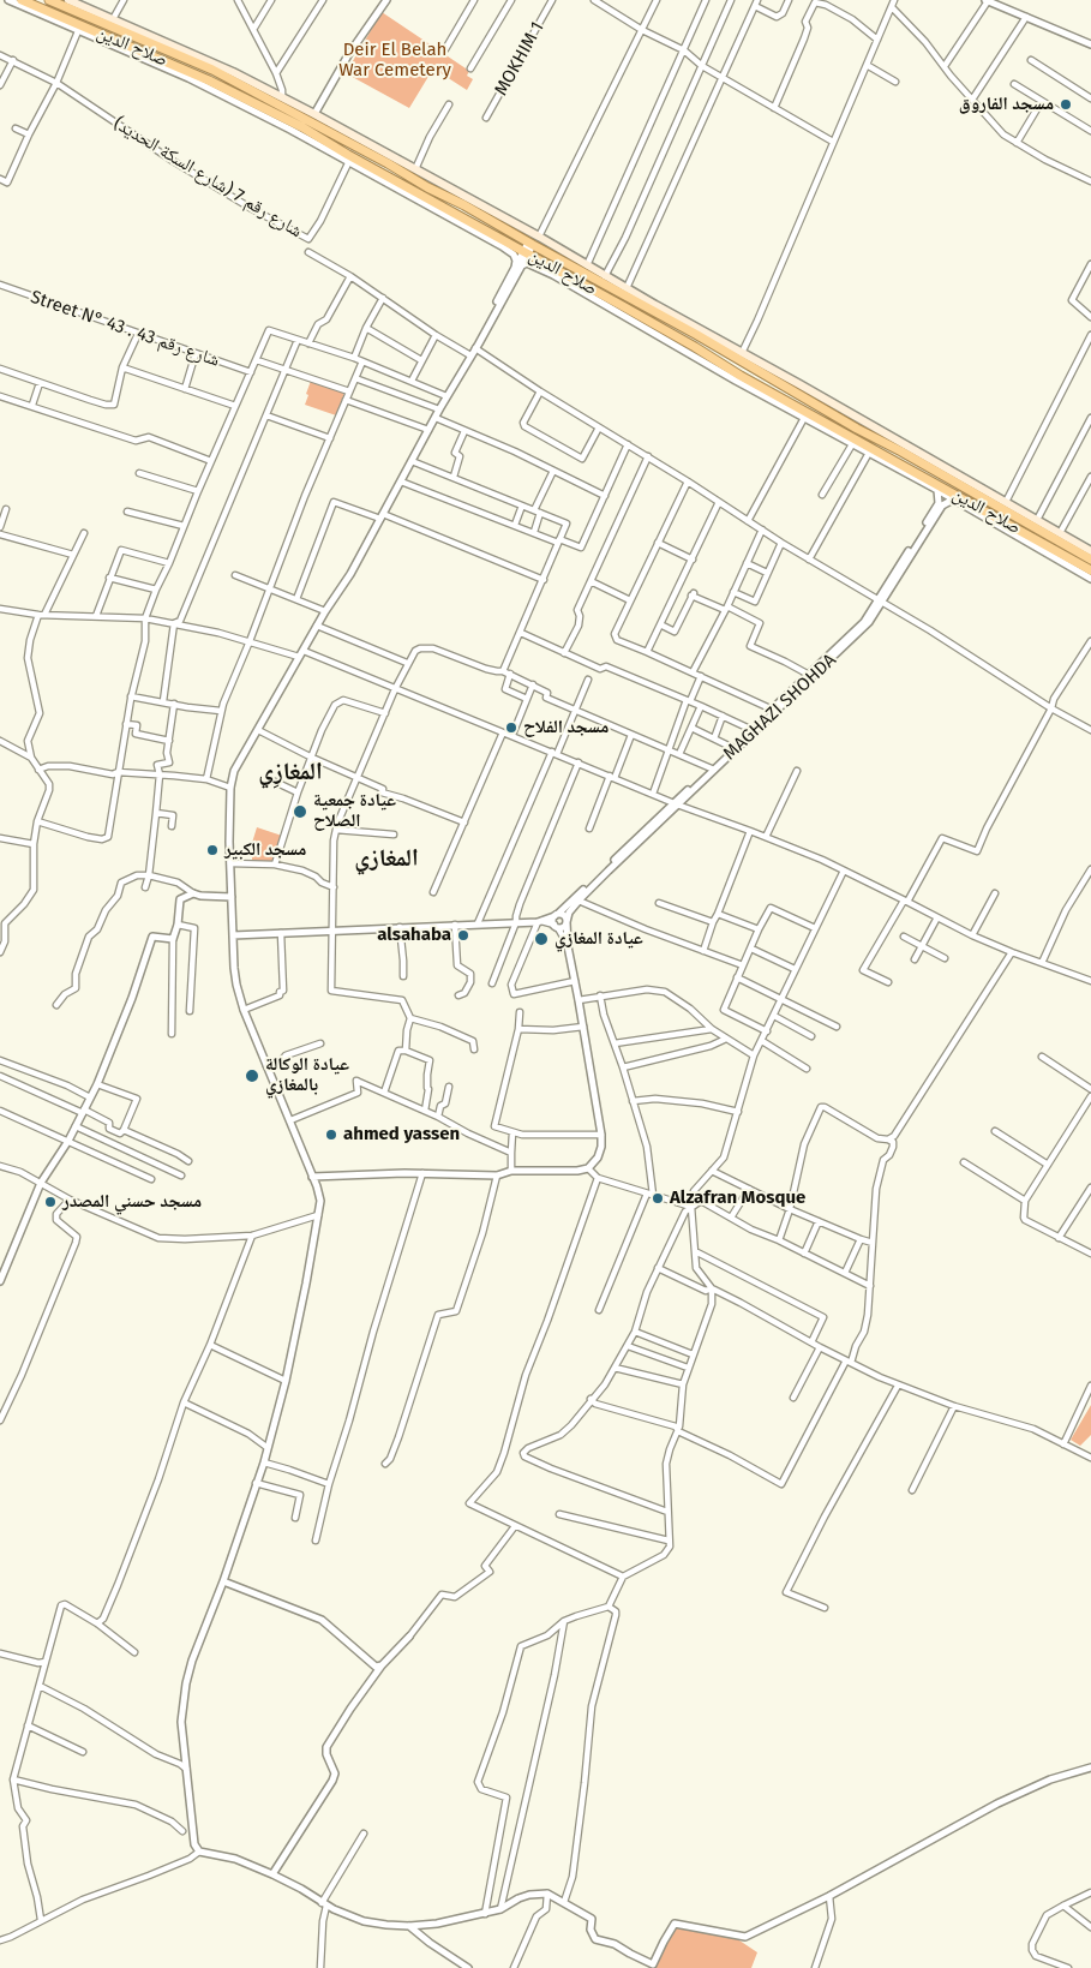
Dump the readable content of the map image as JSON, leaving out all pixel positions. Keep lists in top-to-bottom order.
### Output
{
  "streets": {
    "highway": ["صلاح الدين"],
    "street": [
      "MOKHIM 1",
      "شارع رقم 7 (شارع السكة الحديد)",
      "Street N° 43 . شارع رقم 43",
      "MAGHAZI SHOHDA"
    ]
  },
  "crossings": [
    ["صلاح الدين", "MAGHAZI SHOHDA"]
  ],
  "districts": ["المغازِي", "المغازي"],
  "parks": ["Deir El Belah War Cemetery"],
  "places": [
    "مسجد الفاروق",
    "مسجد الفلاح",
    "عيادة جمعية الصلاح",
    "مسجد الكبير",
    "alsahaba",
    "عيادة المغازي",
    "عيادة الوكالة بالمغازي",
    "ahmed yassen",
    "Alzafran Mosque",
    "مسجد حسني المصدر"
  ]
}
